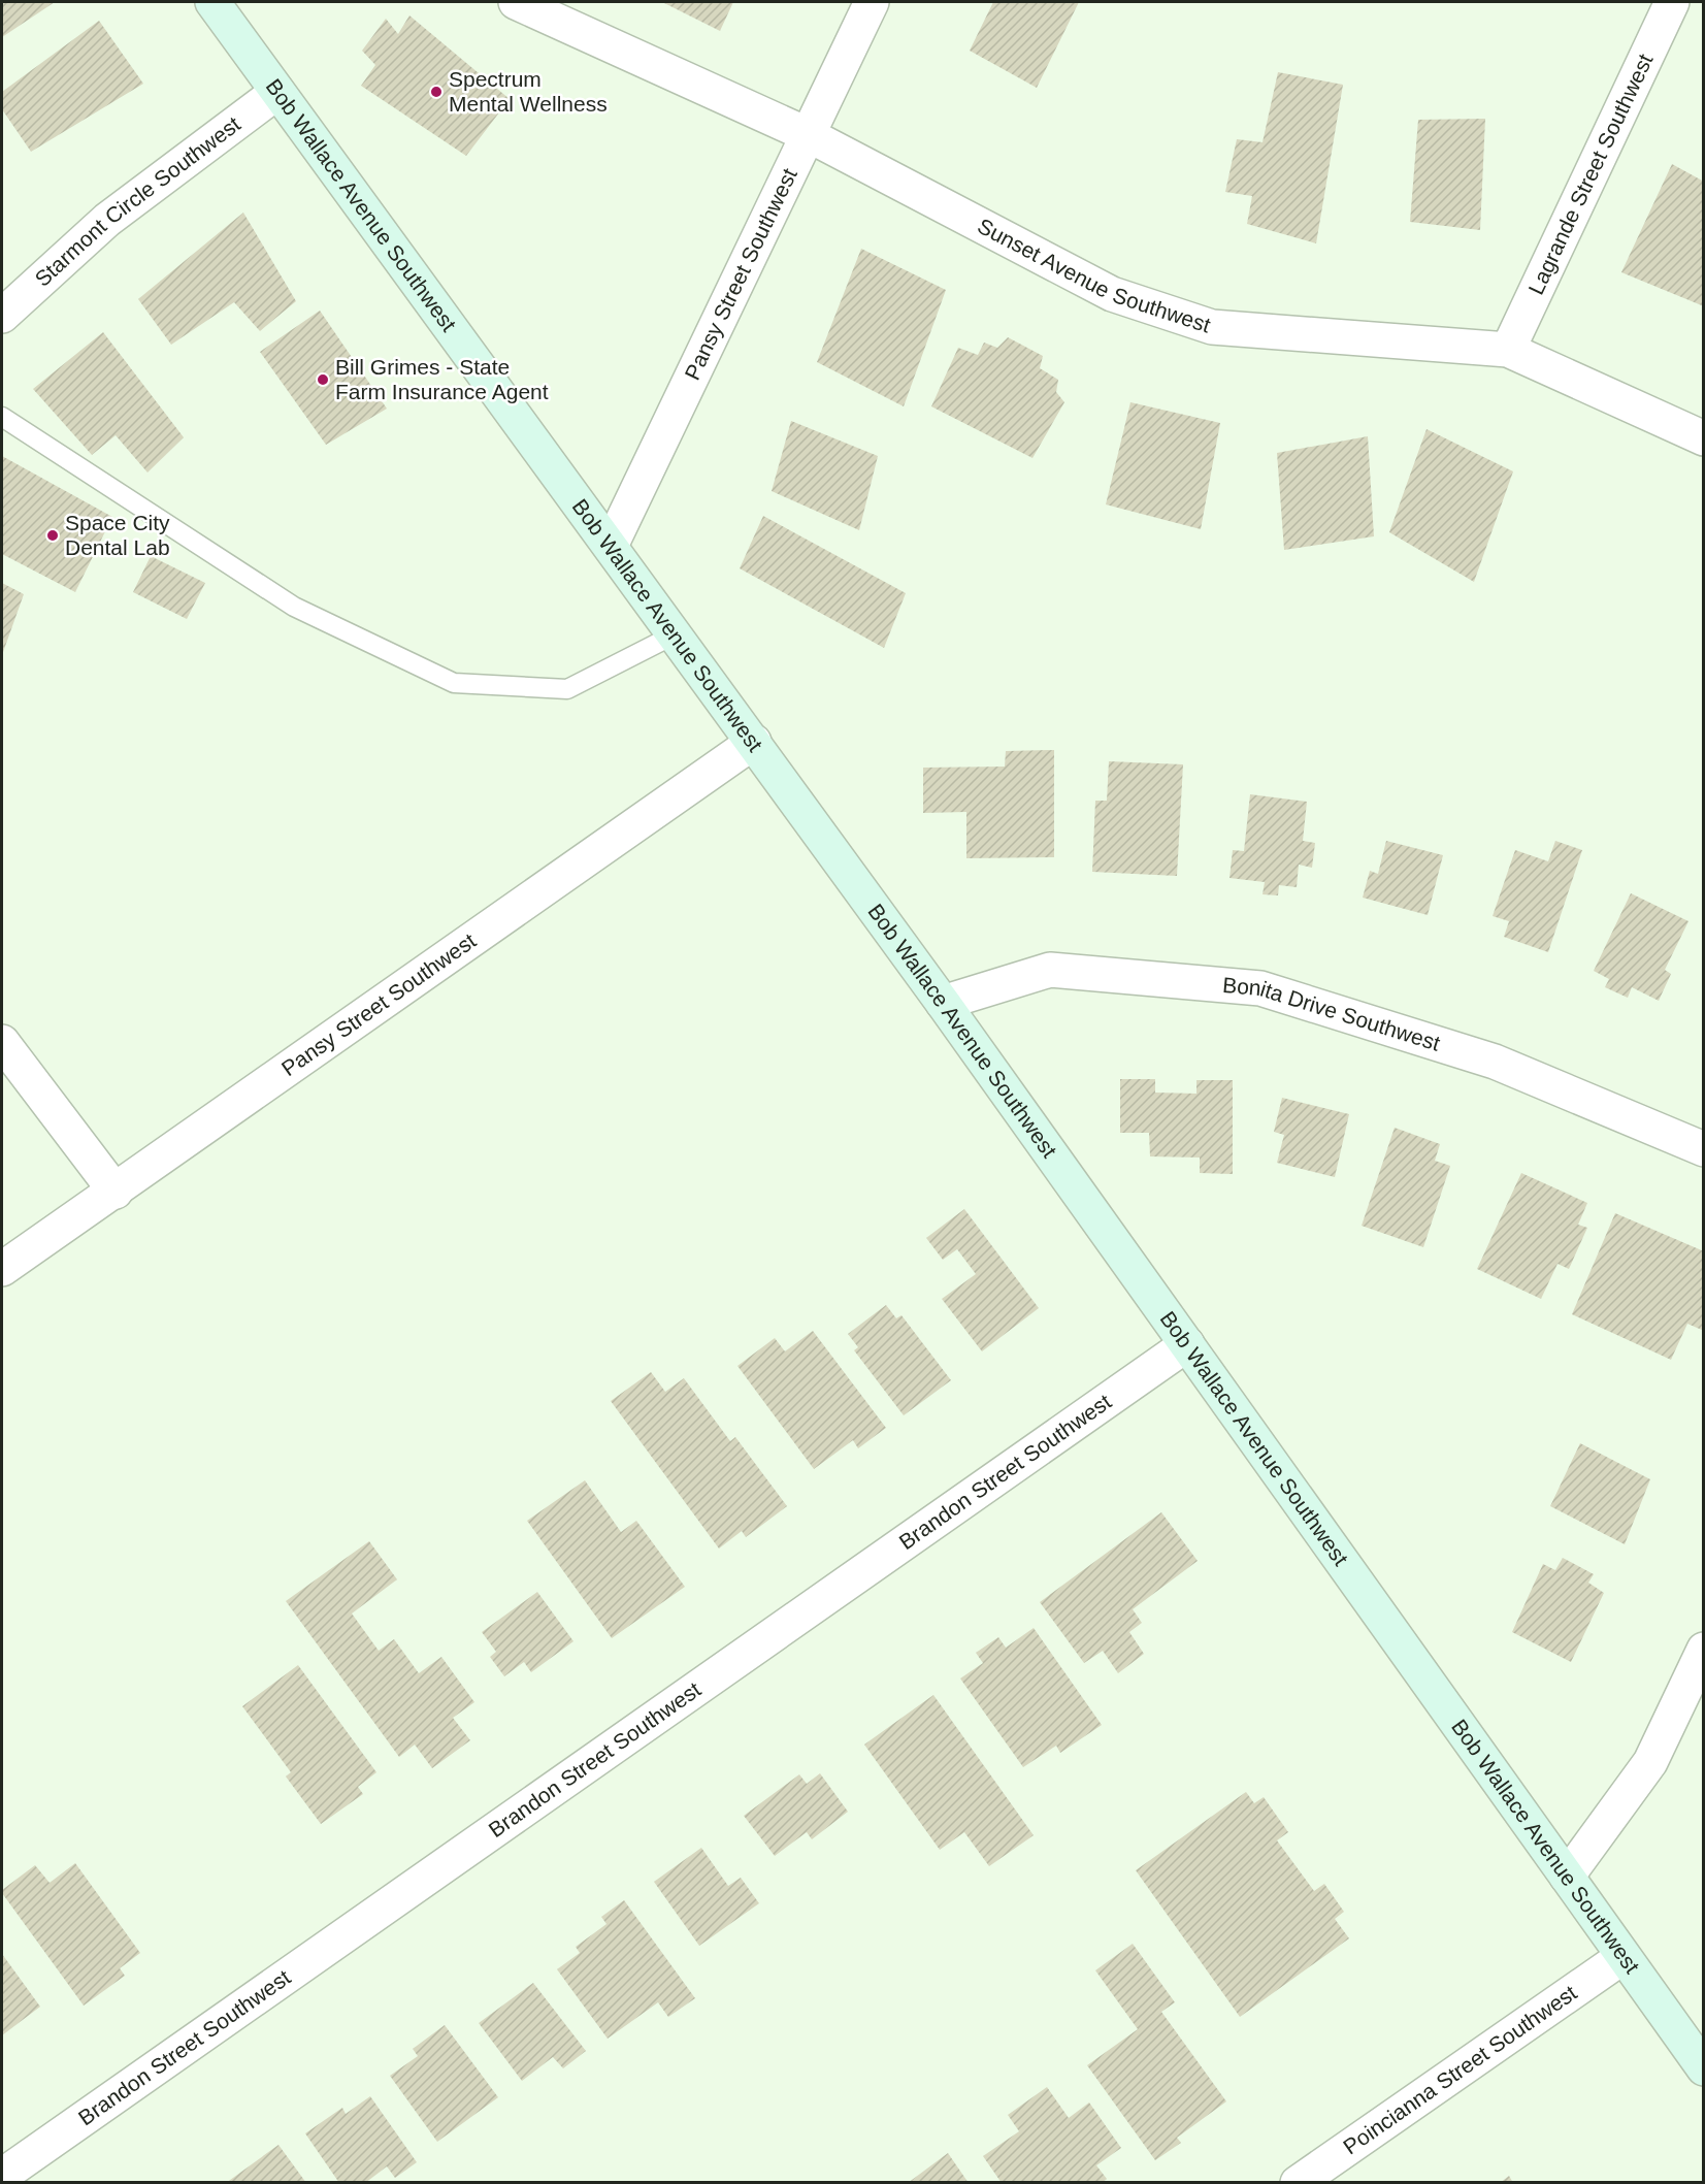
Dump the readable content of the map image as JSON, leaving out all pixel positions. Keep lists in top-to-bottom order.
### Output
{
  "streets": {
    "main road": ["Bob Wallace Avenue Southwest"],
    "street": [
      "Lagrande Street Southwest",
      "Starmont Circle Southwest",
      "Sunset Avenue Southwest",
      "Pansy Street Southwest",
      "Bonita Drive Southwest",
      "Brandon Street Southwest",
      "Poincianna Street Southwest"
    ]
  },
  "crossings": [
    ["Lagrande Street Southwest", "Sunset Avenue Southwest"],
    ["Starmont Circle Southwest", "Bob Wallace Avenue Southwest"],
    ["Bob Wallace Avenue Southwest", "Pansy Street Southwest"],
    ["Bob Wallace Avenue Southwest", "Bonita Drive Southwest"],
    ["Bob Wallace Avenue Southwest", "Brandon Street Southwest"],
    ["Bob Wallace Avenue Southwest", "Poincianna Street Southwest"],
    ["Sunset Avenue Southwest", "Pansy Street Southwest"]
  ],
  "places": ["Spectrum Mental Wellness", "Bill Grimes - State Farm Insurance Agent", "Space City Dental Lab"]
}
